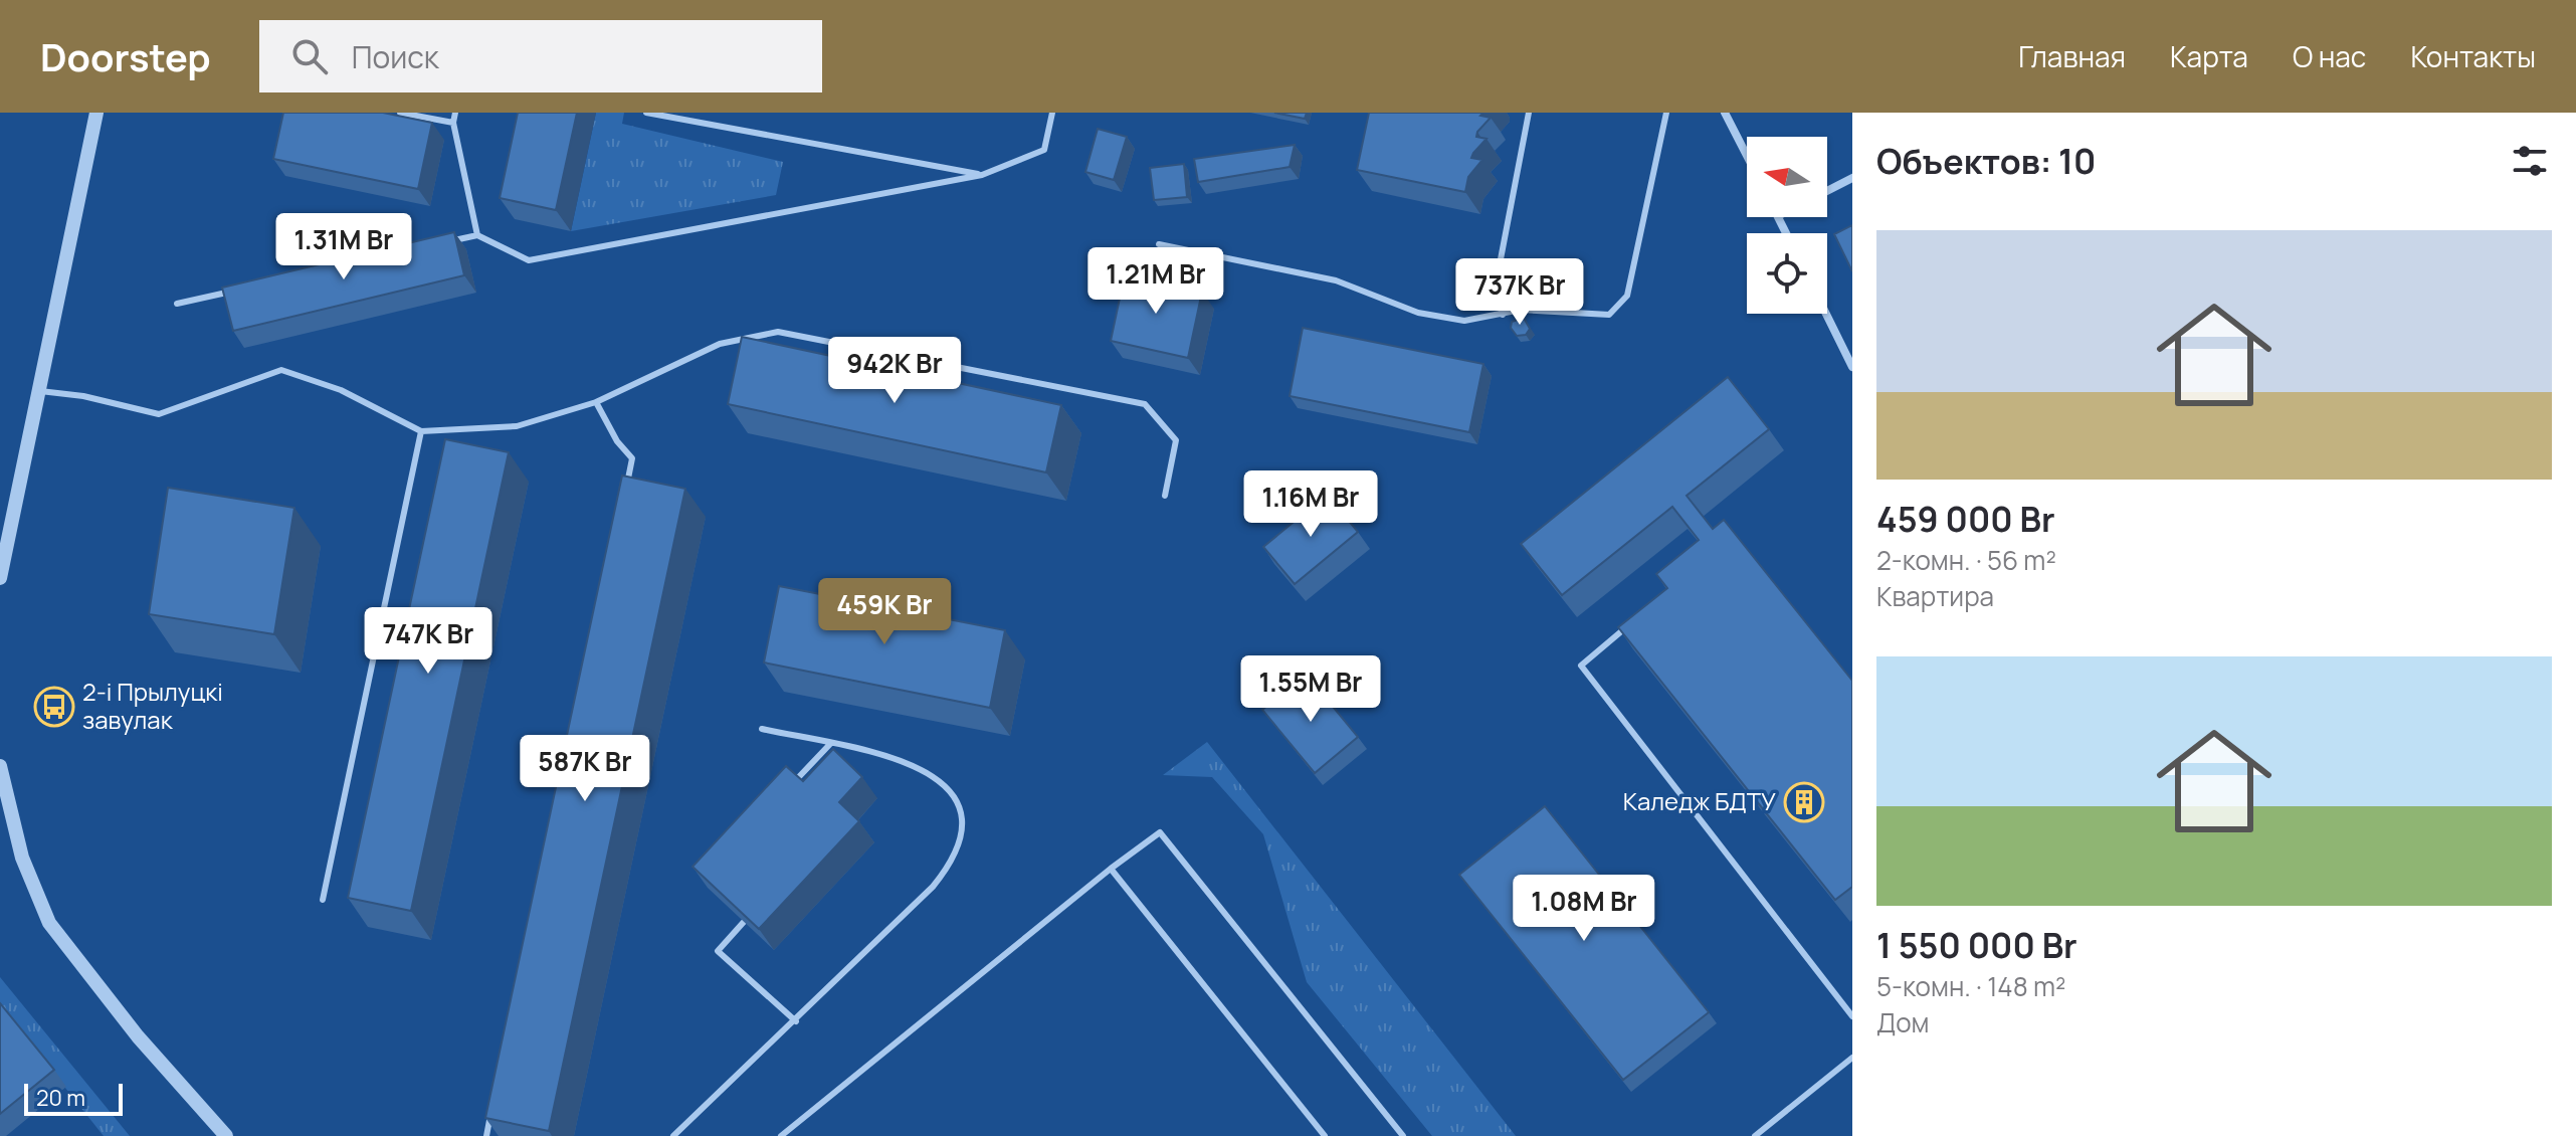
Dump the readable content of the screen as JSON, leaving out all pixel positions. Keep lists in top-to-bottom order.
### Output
{
  "places": {
    "bus stop": ["2-і Прылуцкі завулак"],
    "building": ["Каледж БДТУ"]
  },
  "scale_bar": "20 m",
  "north": "left",
  "page": {
    "header": "Doorstep",
    "search": "Поиск",
    "nav": [
      "Главная",
      "Карта",
      "О нас",
      "Контакты"
    ],
    "heading": "Объектов: 10",
    "list": [
      {
        "name": "459 000 Br",
        "note": "2-комн. · 56 m² · Квартира"
      },
      {
        "name": "1 550 000 Br",
        "note": "5-комн. · 148 m² · Дом"
      }
    ],
    "price": [
      "1.31M Br",
      "1.21M Br",
      "737K Br",
      "942K Br",
      "1.16M Br",
      "459K Br",
      "747K Br",
      "1.55M Br",
      "587K Br",
      "1.08M Br"
    ],
    "scale": "20 m"
  }
}
